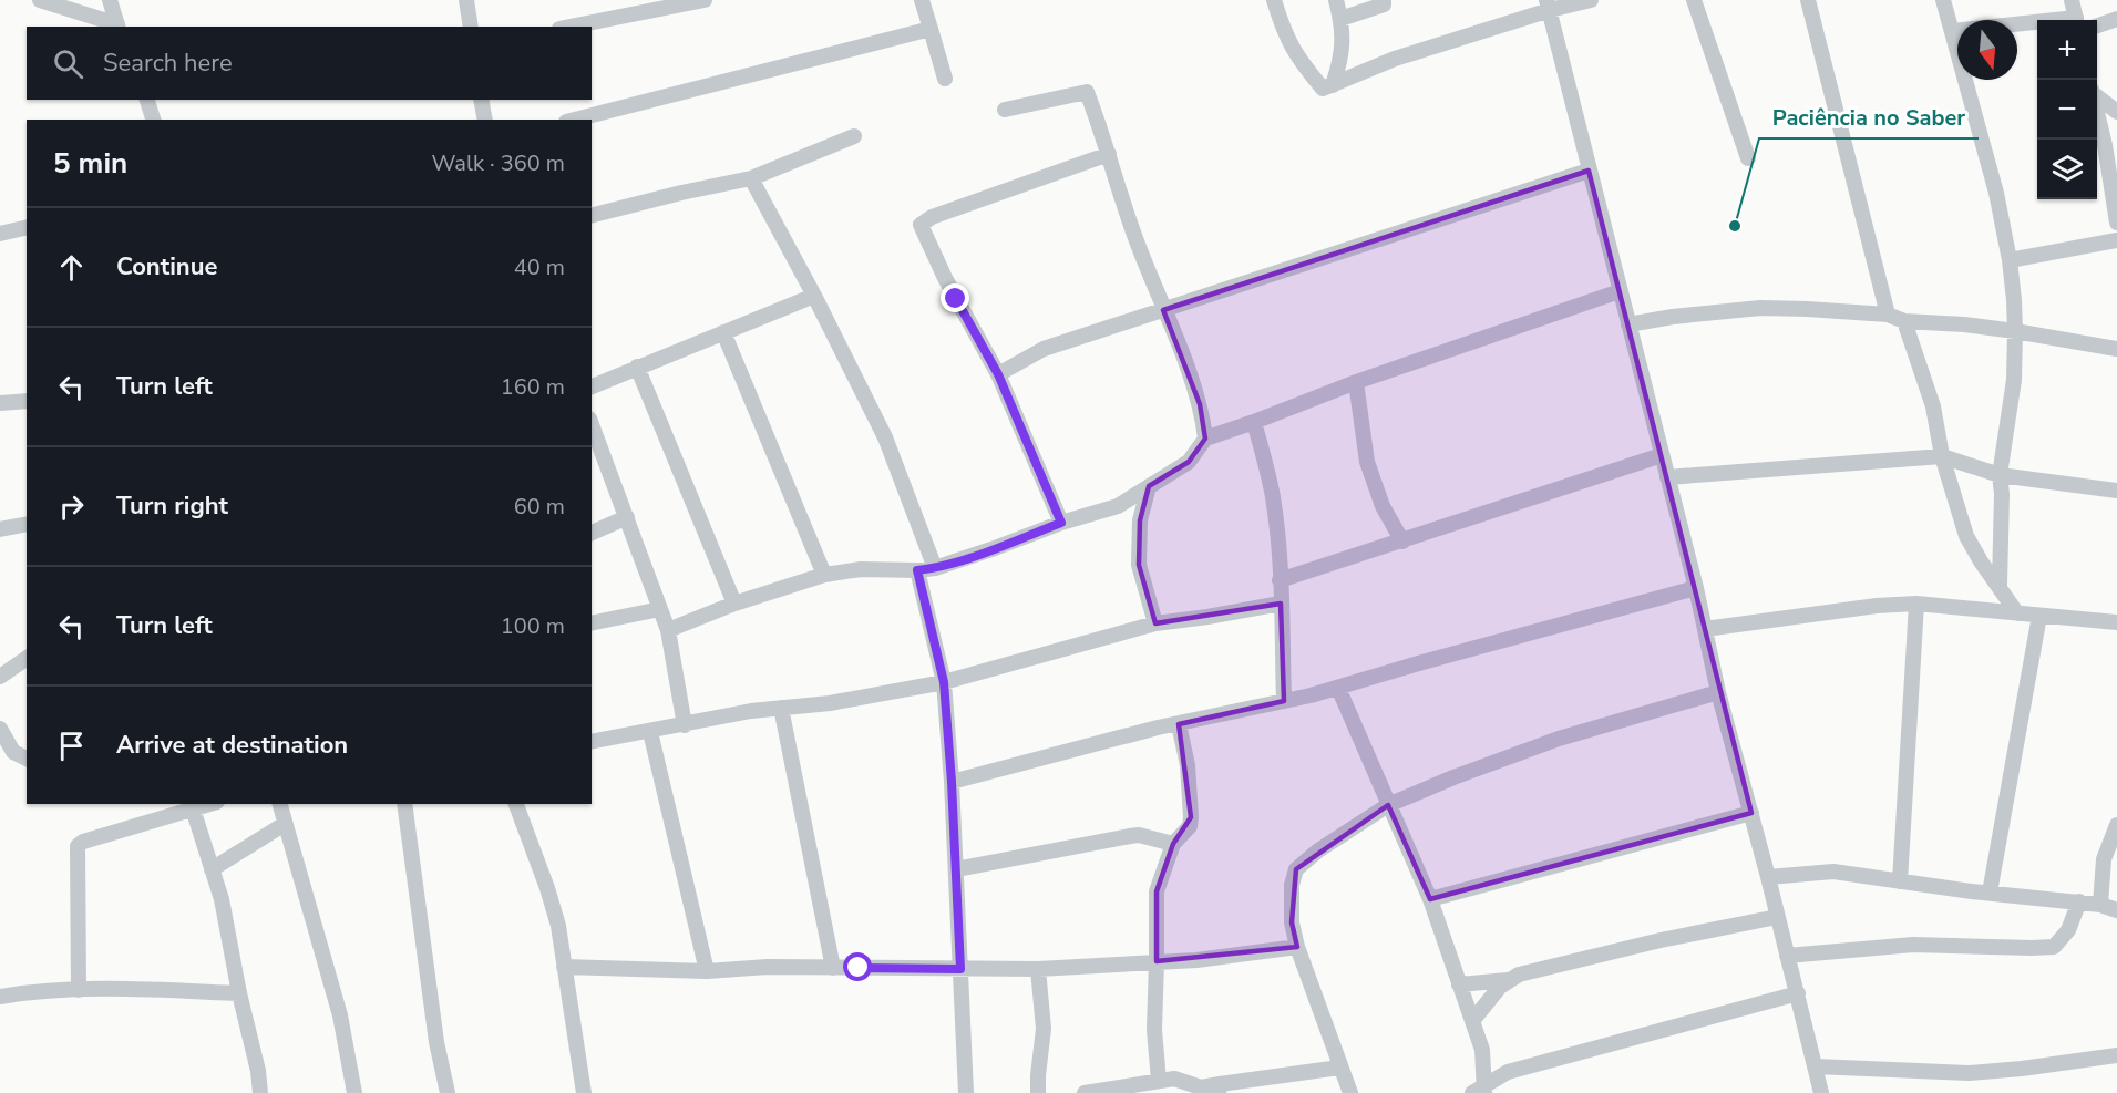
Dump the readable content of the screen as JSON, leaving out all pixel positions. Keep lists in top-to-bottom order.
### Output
{
  "places": ["Paciência no Saber"],
  "north": "bottom",
  "page": {
    "map_buttons": ["+", "−"],
    "search": "Search here",
    "heading": ["5 min", "Walk · 360 m"],
    "list": [
      ["Continue", "40 m"],
      ["Turn left", "160 m"],
      ["Turn right", "60 m"],
      ["Turn left", "100 m"],
      "Arrive at destination"
    ]
  }
}
